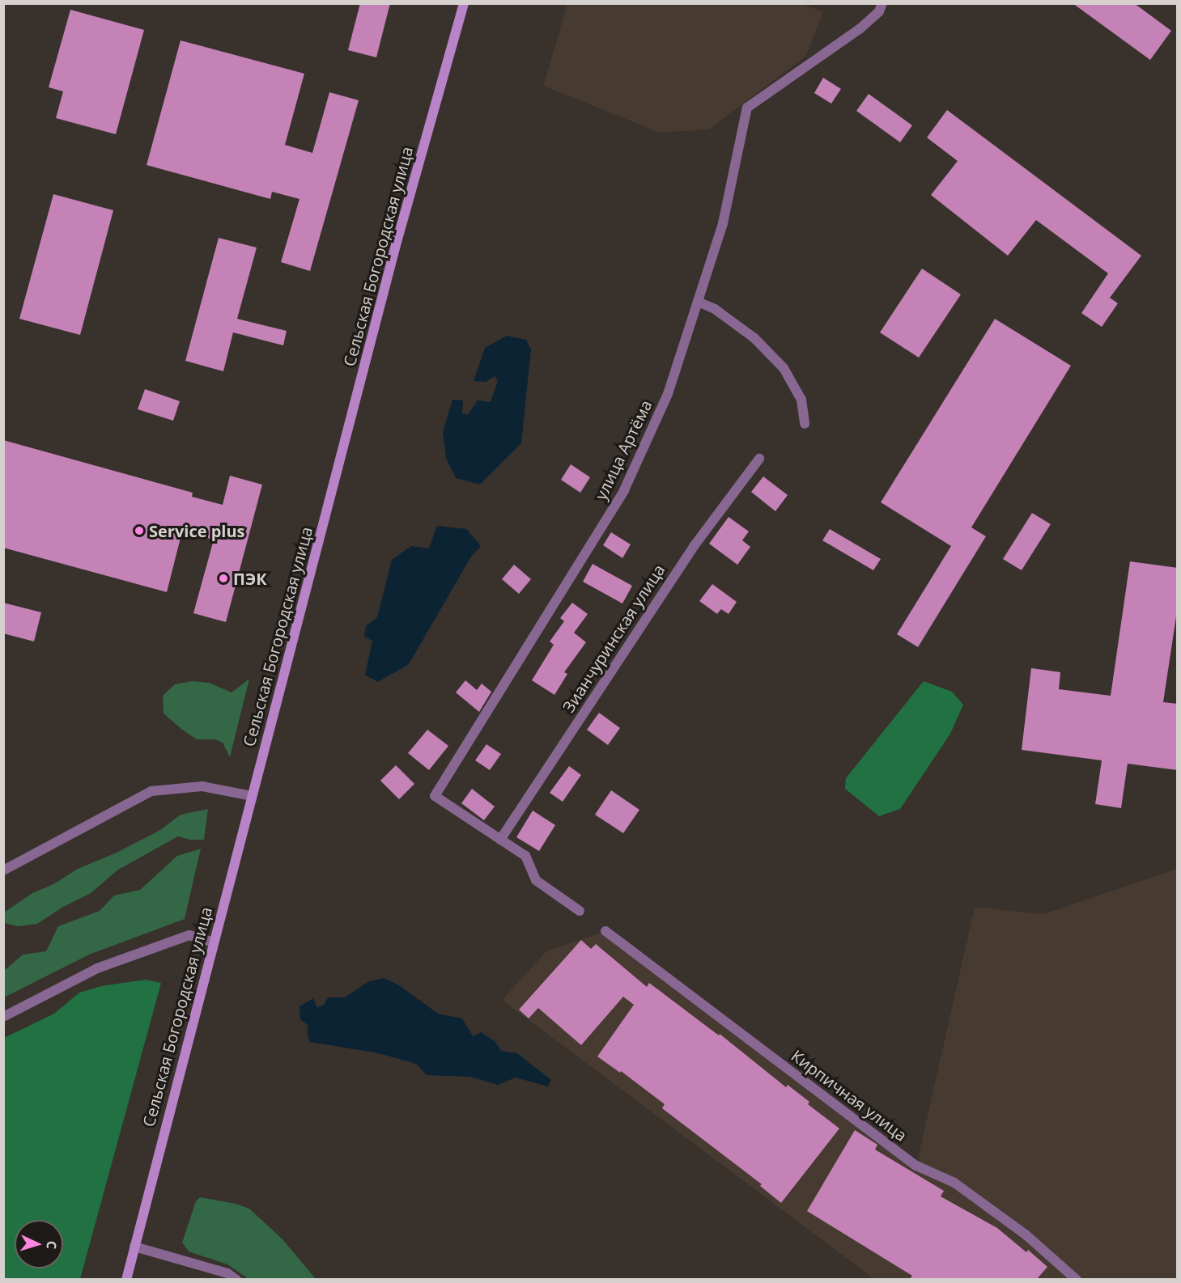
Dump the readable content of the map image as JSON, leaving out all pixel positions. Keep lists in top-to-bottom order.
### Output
{
  "streets": {
    "main road": ["Сельская Богородская улица"],
    "street": ["улица Артёма", "Зианчуринская улица", "Кирпичная улица"]
  },
  "crossings": [
    ["улица Артёма", "Зианчуринская улица"]
  ],
  "places": ["Service plus", "ПЭК"],
  "north": "right"
}
